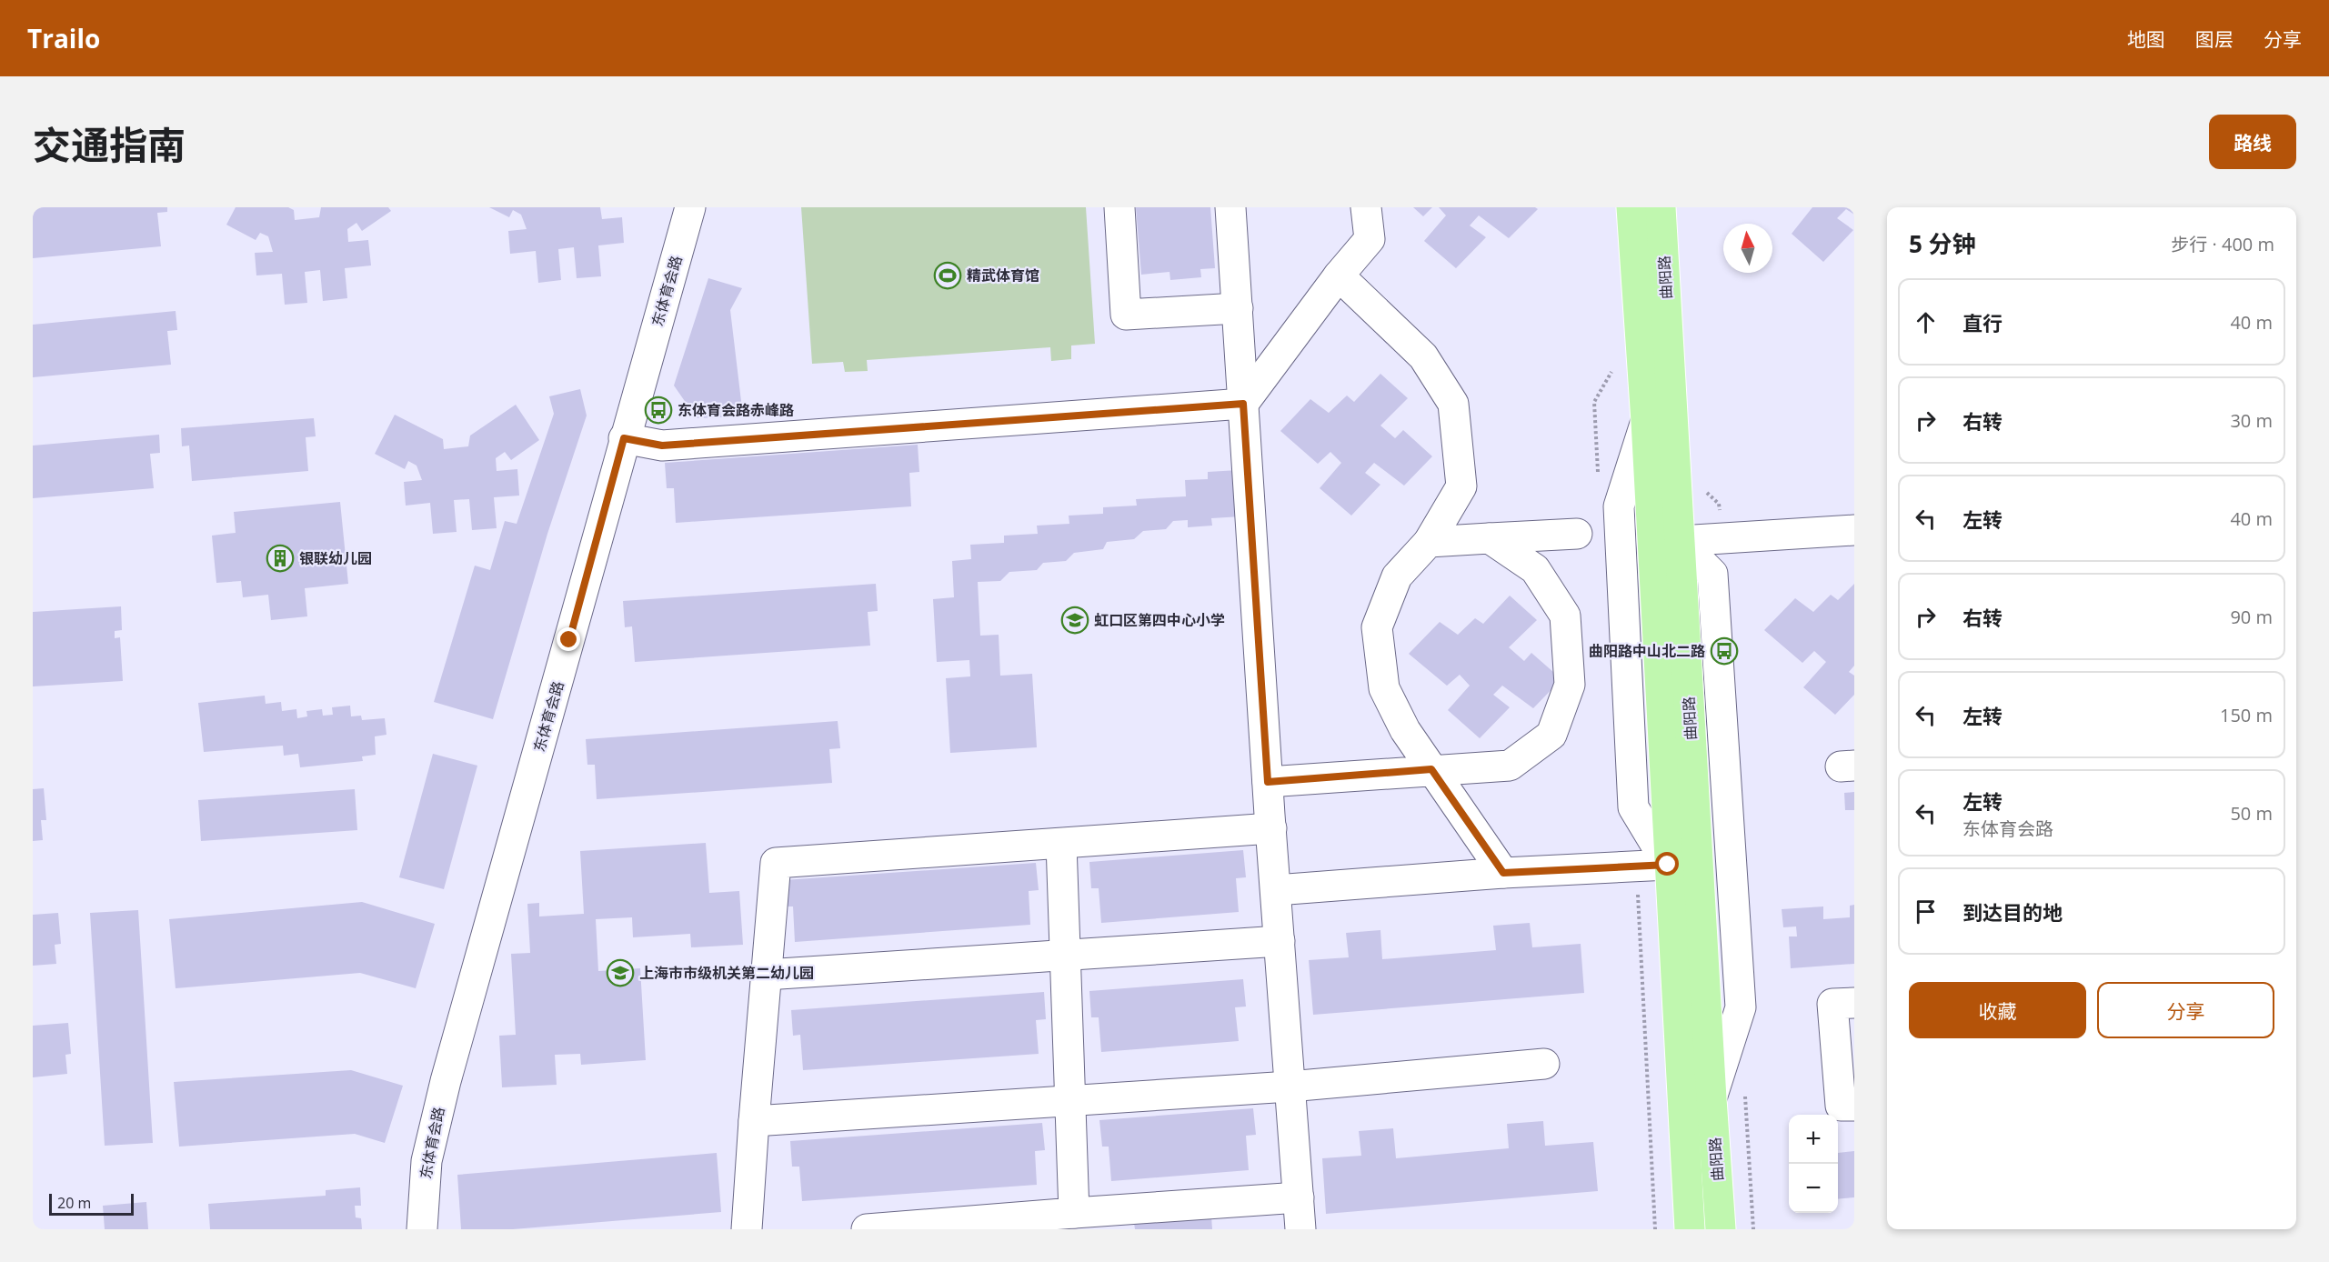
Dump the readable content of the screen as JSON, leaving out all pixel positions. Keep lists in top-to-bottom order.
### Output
{
  "streets": {
    "main road": ["曲阳路"],
    "street": ["东体育会路"]
  },
  "places": {
    "sports": ["精武体育馆"],
    "bus stop": ["东体育会路赤峰路", "曲阳路中山北二路"],
    "building": ["银联幼儿园"],
    "school or university": ["虹口区第四中心小学", "上海市市级机关第二幼儿园"]
  },
  "scale_bar": "20 m",
  "north": "top",
  "page": {
    "header": "Trailo",
    "nav": ["地图", "图层", "分享"],
    "title": "交通指南",
    "buttons": [
      "路线",
      ["收藏", "分享"]
    ],
    "heading": ["5 分钟", "步行 · 400 m"],
    "list": [
      ["直行", "40 m"],
      ["右转", "30 m"],
      ["左转", "40 m"],
      ["右转", "90 m"],
      ["左转", "150 m"],
      ["左转", "东体育会路", "50 m"],
      "到达目的地"
    ],
    "map_buttons": ["+", "−"],
    "scale": "20 m"
  }
}
